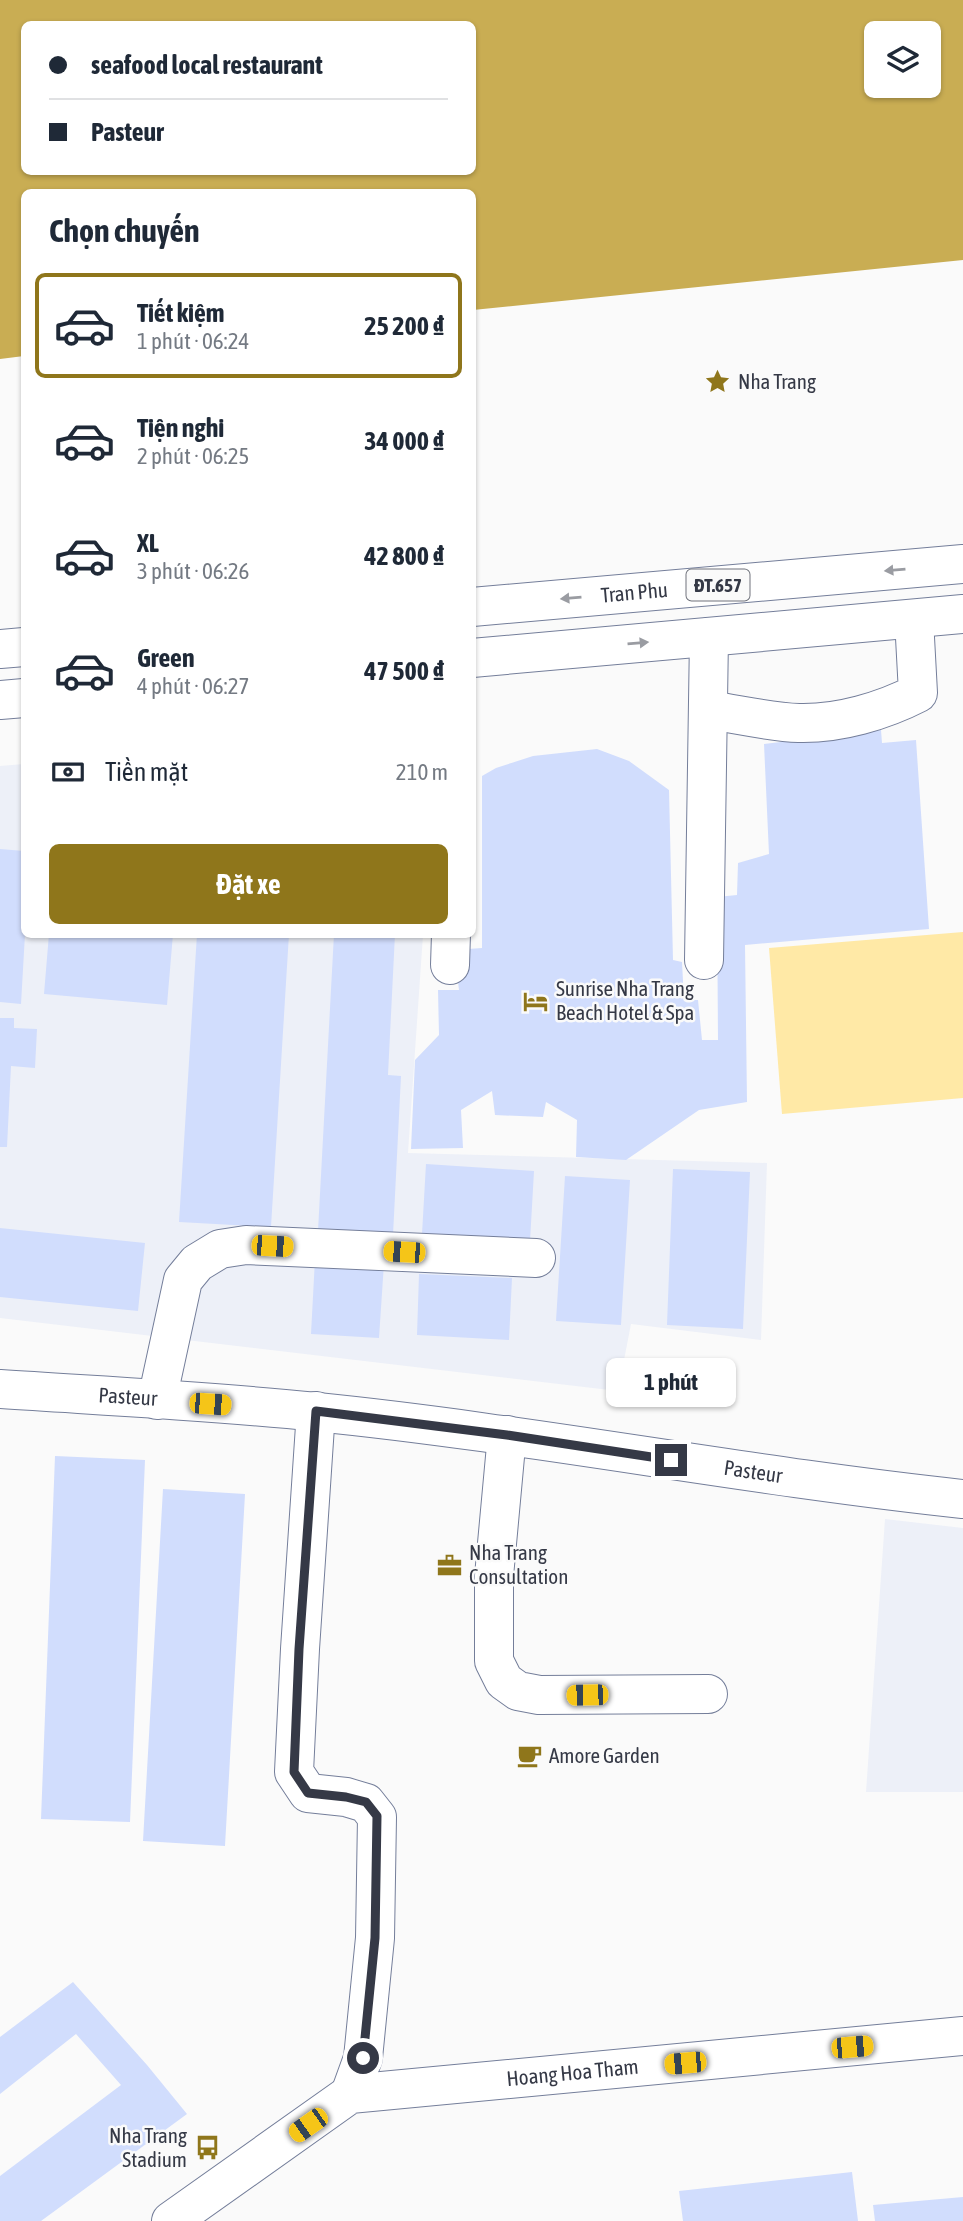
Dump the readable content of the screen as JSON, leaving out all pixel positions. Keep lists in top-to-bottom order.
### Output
{
  "streets": {
    "street": [
      "ĐT.657",
      "Tran Phu",
      "Pasteur",
      "Hoang Hoa Tham"
    ]
  },
  "places": {
    "place": ["Nha Trang"],
    "hotel": ["Sunrise Nha Trang Beach Hotel & Spa"],
    "office": ["Nha Trang Consultation"],
    "cafe": ["Amore Garden"],
    "bus stop": ["Nha Trang Stadium"]
  },
  "page": {
    "banner": ["seafood local restaurant", "Pasteur"],
    "heading": "Chọn chuyến",
    "list": [
      {
        "name": "Tiết kiệm",
        "note": "1 phút · 06:24",
        "value": "25 200 ₫"
      },
      {
        "name": "Tiện nghi",
        "note": "2 phút · 06:25",
        "value": "34 000 ₫"
      },
      {
        "name": "XL",
        "note": "3 phút · 06:26",
        "value": "42 800 ₫"
      },
      {
        "name": "Green",
        "note": "4 phút · 06:27",
        "value": "47 500 ₫"
      }
    ],
    "pay": ["Tiền mặt", "210 m"],
    "buttons": "Đặt xe",
    "bubble": "1 phút"
  }
}
